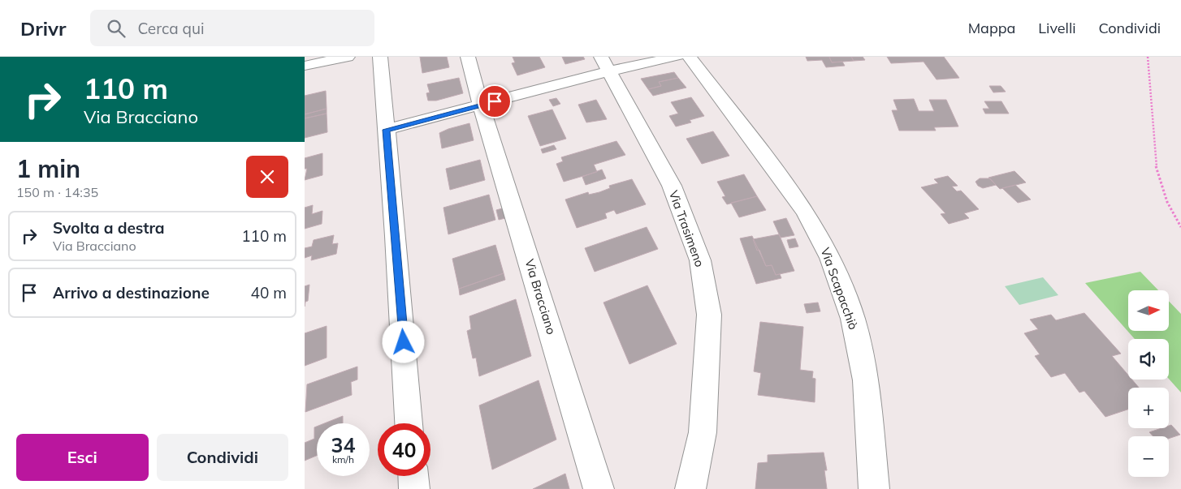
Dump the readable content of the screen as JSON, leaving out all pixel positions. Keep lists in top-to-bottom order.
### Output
{
  "streets": {
    "street": ["Via Trasimeno", "Via Scapacchiò", "Via Bracciano"]
  },
  "north": "right",
  "page": {
    "header": "Drivr",
    "search": "Cerca qui",
    "nav": ["Mappa", "Livelli", "Condividi"],
    "turn": ["110 m", "Via Bracciano"],
    "heading": ["1 min", "150 m · 14:35"],
    "list": [
      {
        "name": "Svolta a destra",
        "note": "Via Bracciano",
        "value": "110 m"
      },
      {
        "name": "Arrivo a destinazione",
        "value": "40 m"
      }
    ],
    "map_buttons": ["+", "−"],
    "speed": "34 km/h",
    "limit": "40",
    "buttons": ["Esci", "Condividi"]
  }
}
